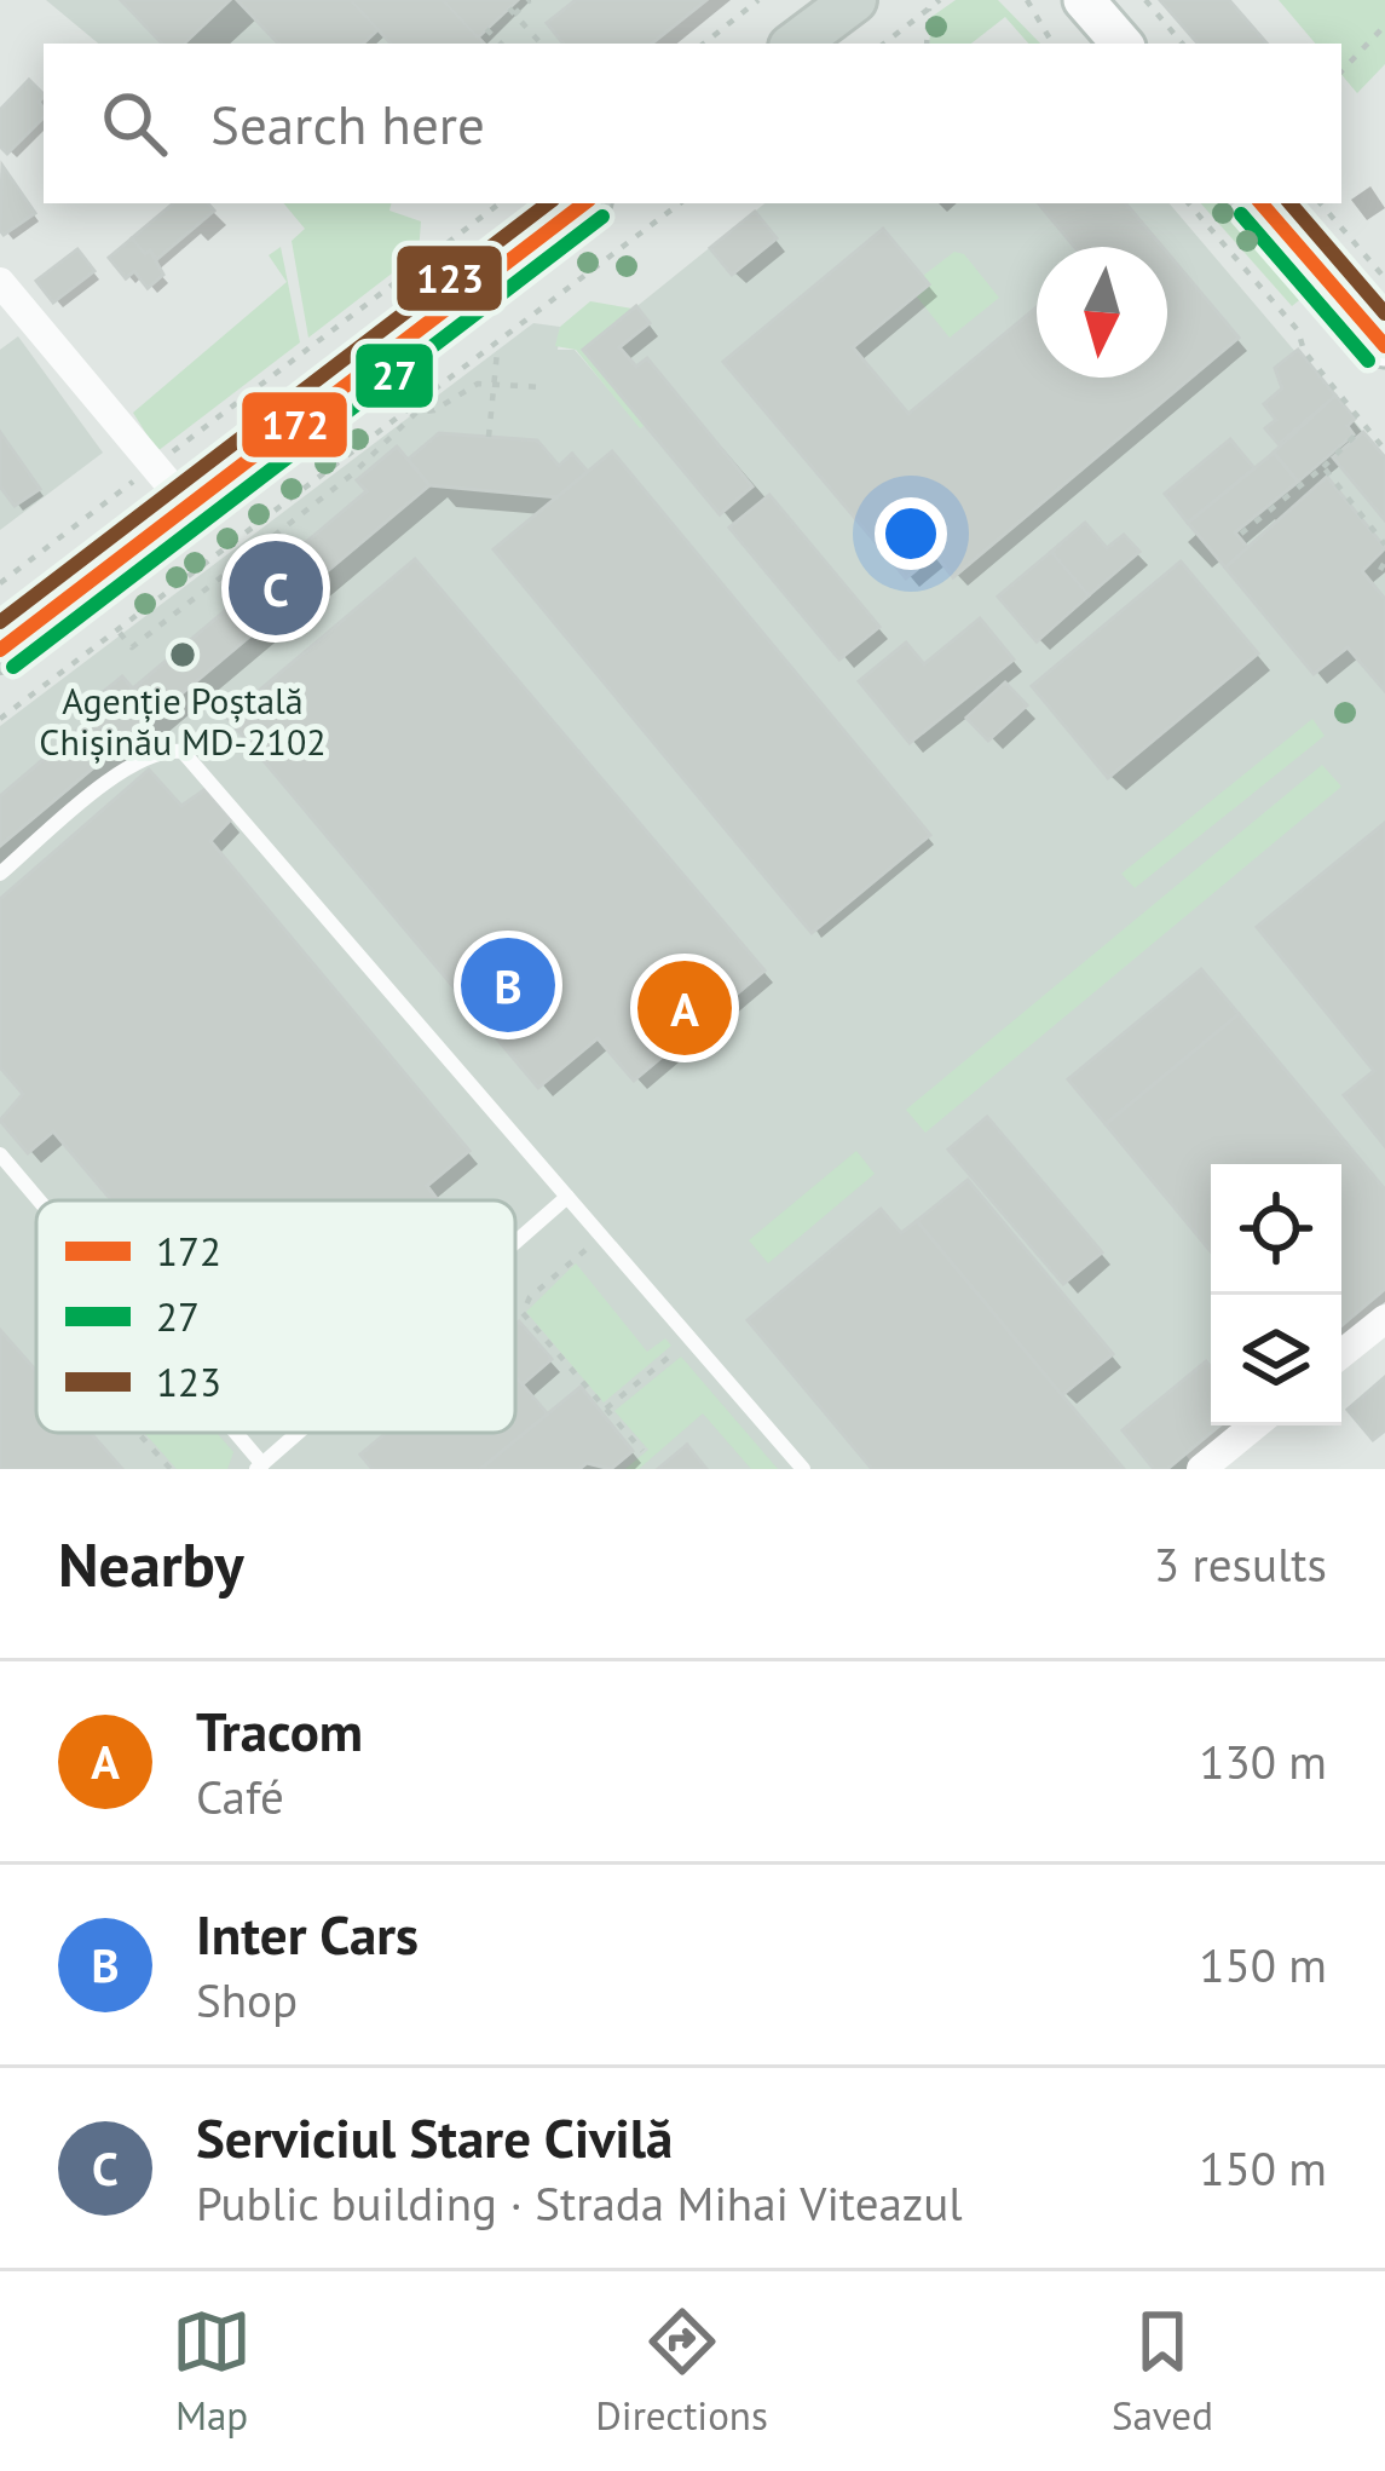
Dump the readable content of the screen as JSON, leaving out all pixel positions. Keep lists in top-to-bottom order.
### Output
{
  "places": ["Agenție Poștală Chișinău MD-2102"],
  "lines": ["transit line 172", "transit line 123", "transit line 27"],
  "legend": ["172", "27", "123"],
  "north": "bottom",
  "page": {
    "search": "Search here",
    "pins": ["C", "B", "A"],
    "heading": ["Nearby", "3 results"],
    "list": [
      {
        "mark": "A",
        "name": "Tracom",
        "note": "Café",
        "value": "130 m"
      },
      {
        "mark": "B",
        "name": "Inter Cars",
        "note": "Shop",
        "value": "150 m"
      },
      {
        "mark": "C",
        "name": "Serviciul Stare Civilă",
        "note": "Public building · Strada Mihai Viteazul",
        "value": "150 m"
      }
    ],
    "nav": ["Map", "Directions", "Saved"]
  }
}
